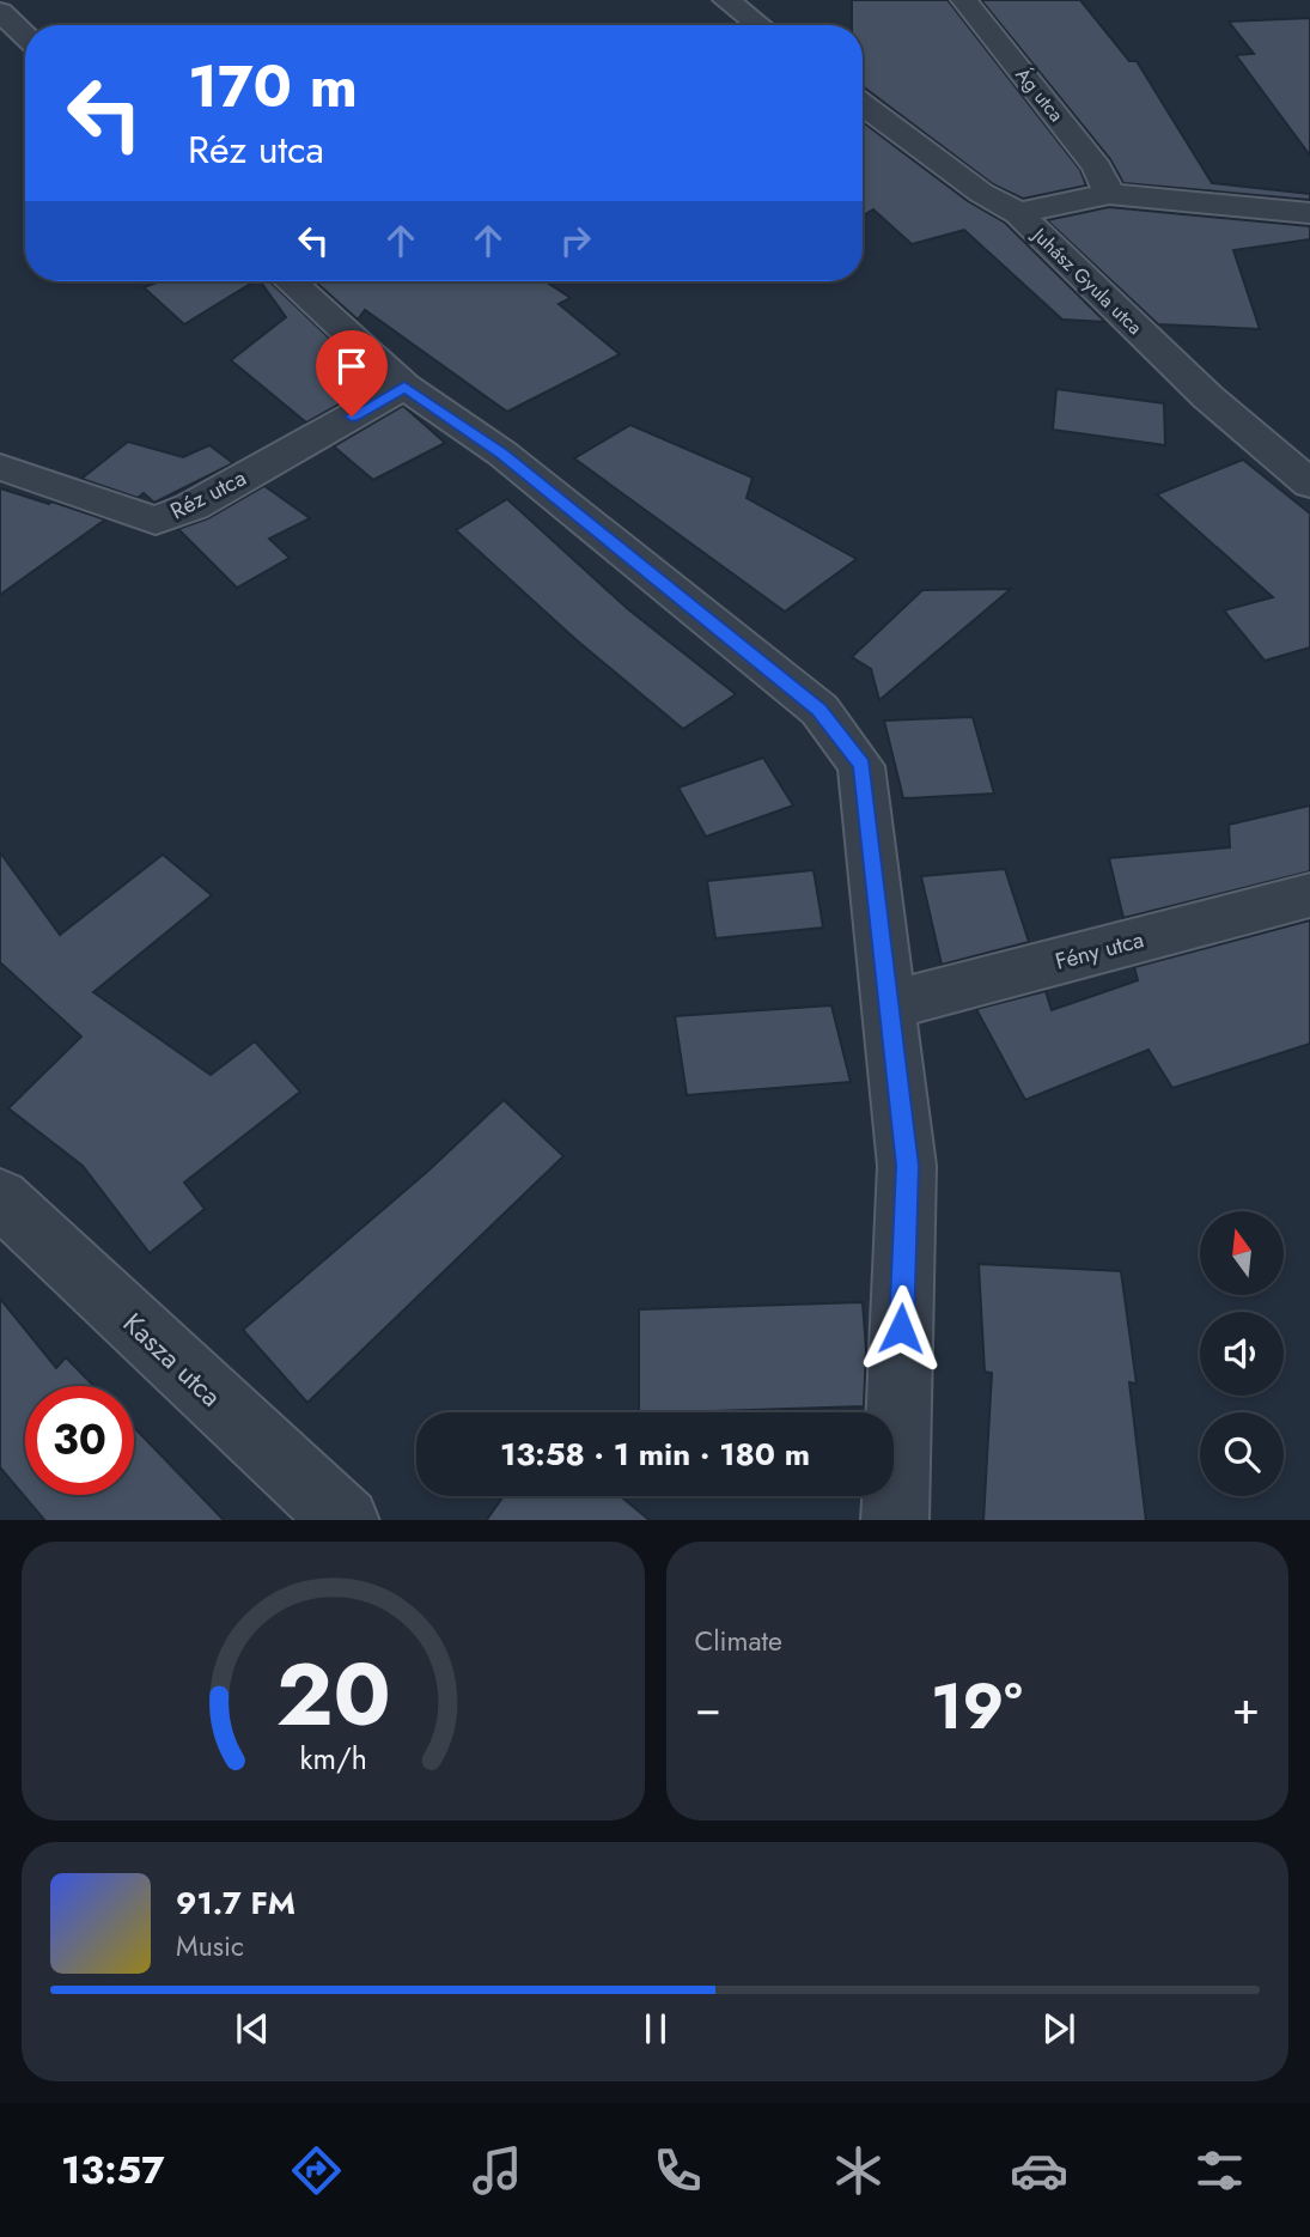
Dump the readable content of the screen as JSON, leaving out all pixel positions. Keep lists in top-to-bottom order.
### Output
{
  "streets": {
    "street": [
      "Ág utca",
      "Juhász Gyula utca",
      "Réz utca",
      "Fény utca",
      "Kasza utca"
    ]
  },
  "north": "top",
  "page": {
    "turn": ["170 m", "Réz utca"],
    "limit": "30",
    "trip": "13:58 · 1 min · 180 m",
    "tile": "Climate",
    "heat": ["−", "19°", "+"],
    "song": ["91.7 FM", "Music"],
    "tabs": "13:57",
    "gauge": ["20", "km/h"]
  }
}
